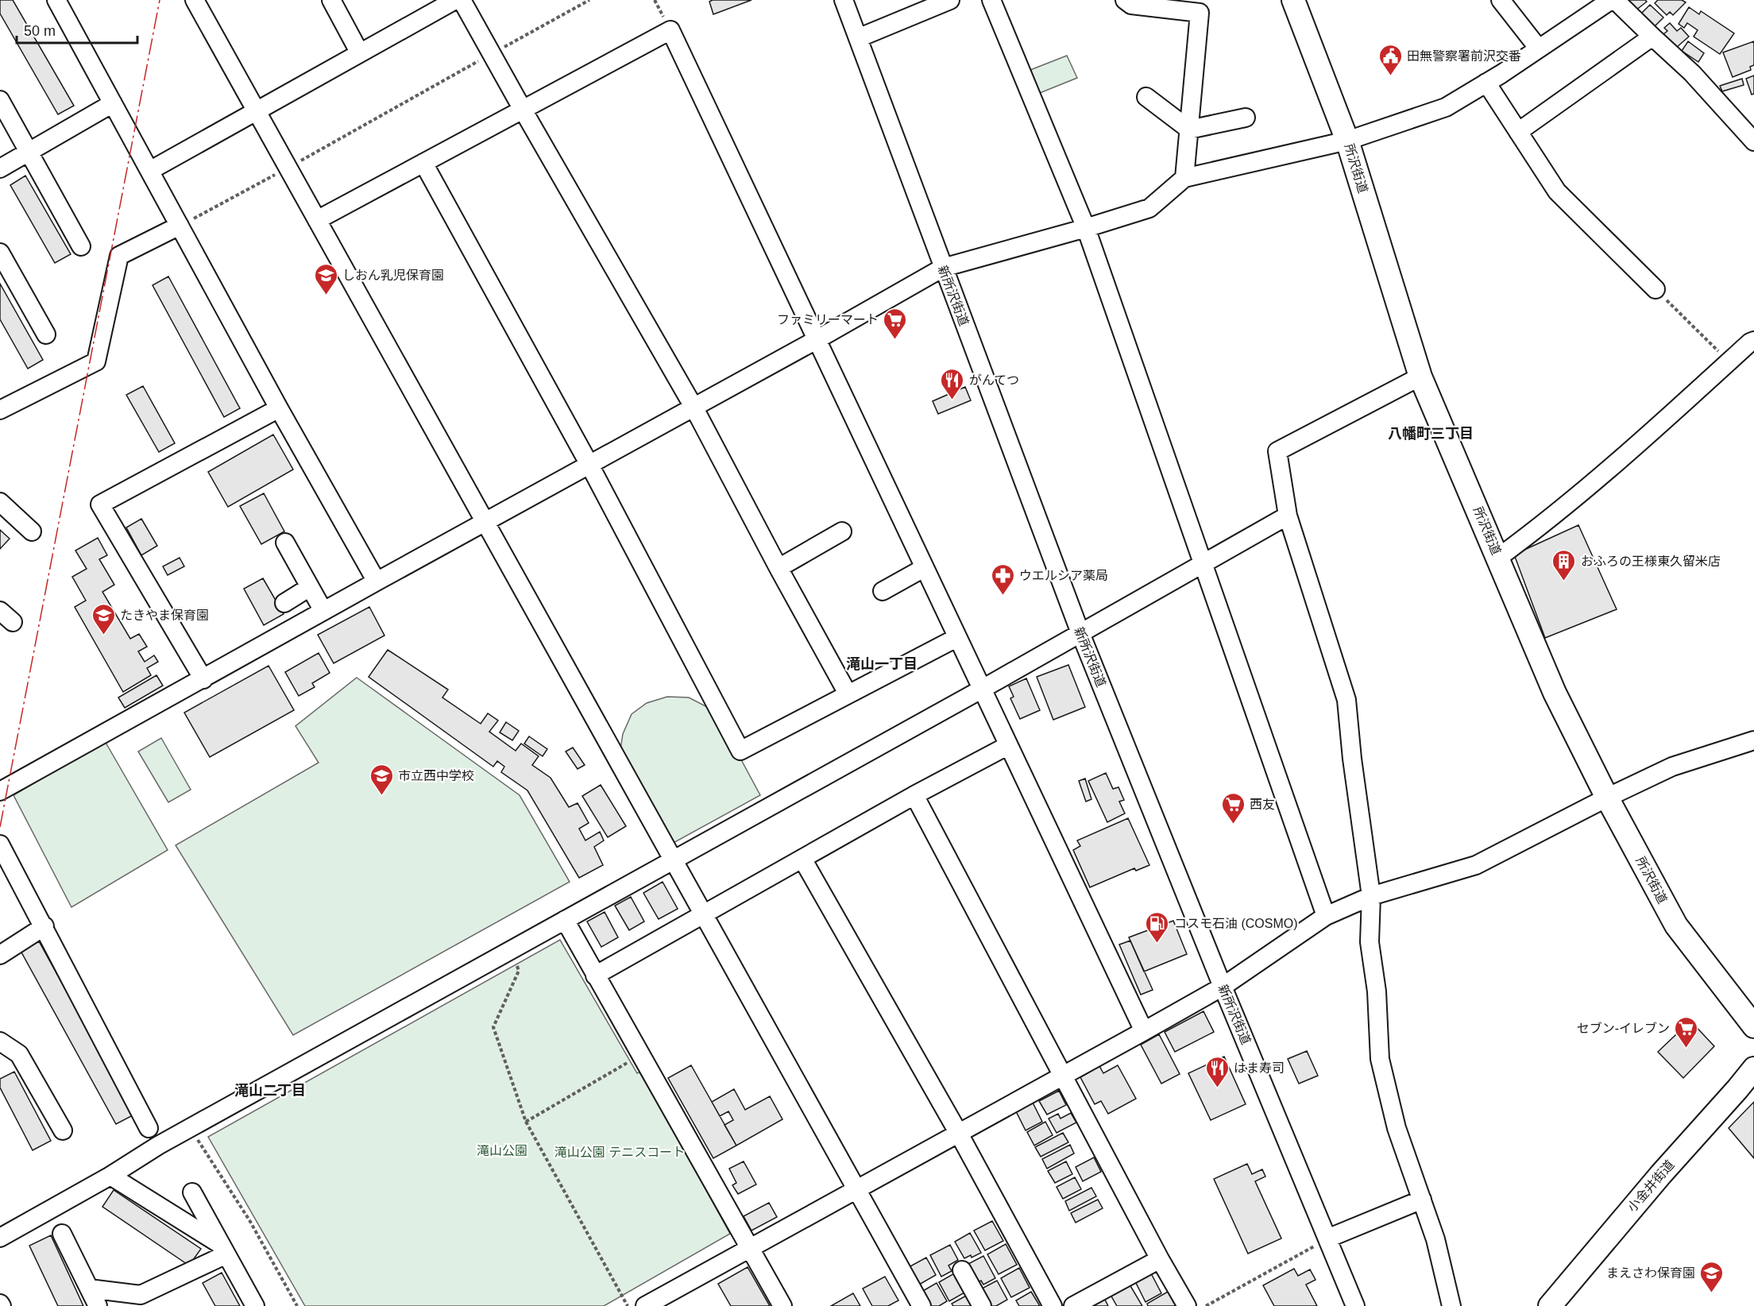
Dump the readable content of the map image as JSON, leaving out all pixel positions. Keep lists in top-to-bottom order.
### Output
{
  "streets": {
    "main road": ["所沢街道", "小金井街道"],
    "street": ["新所沢街道"]
  },
  "districts": ["八幡町三丁目", "滝山一丁目", "滝山二丁目"],
  "parks": ["滝山公園", "滝山公園 テニスコート"],
  "places": {
    "public building": ["田無警察署前沢交番"],
    "school or university": [
      "しおん乳児保育園",
      "たきやま保育園",
      "市立西中学校",
      "まえさわ保育園"
    ],
    "supermarket": ["ファミリーマート", "西友", "セブン-イレブン"],
    "restaurant": ["がんてつ", "はま寿司"],
    "building": ["おふろの王様東久留米店"],
    "pharmacy": ["ウエルシア薬局"],
    "fuel station": ["コスモ石油 (COSMO)"]
  },
  "scale_bar": "50 m"
}
